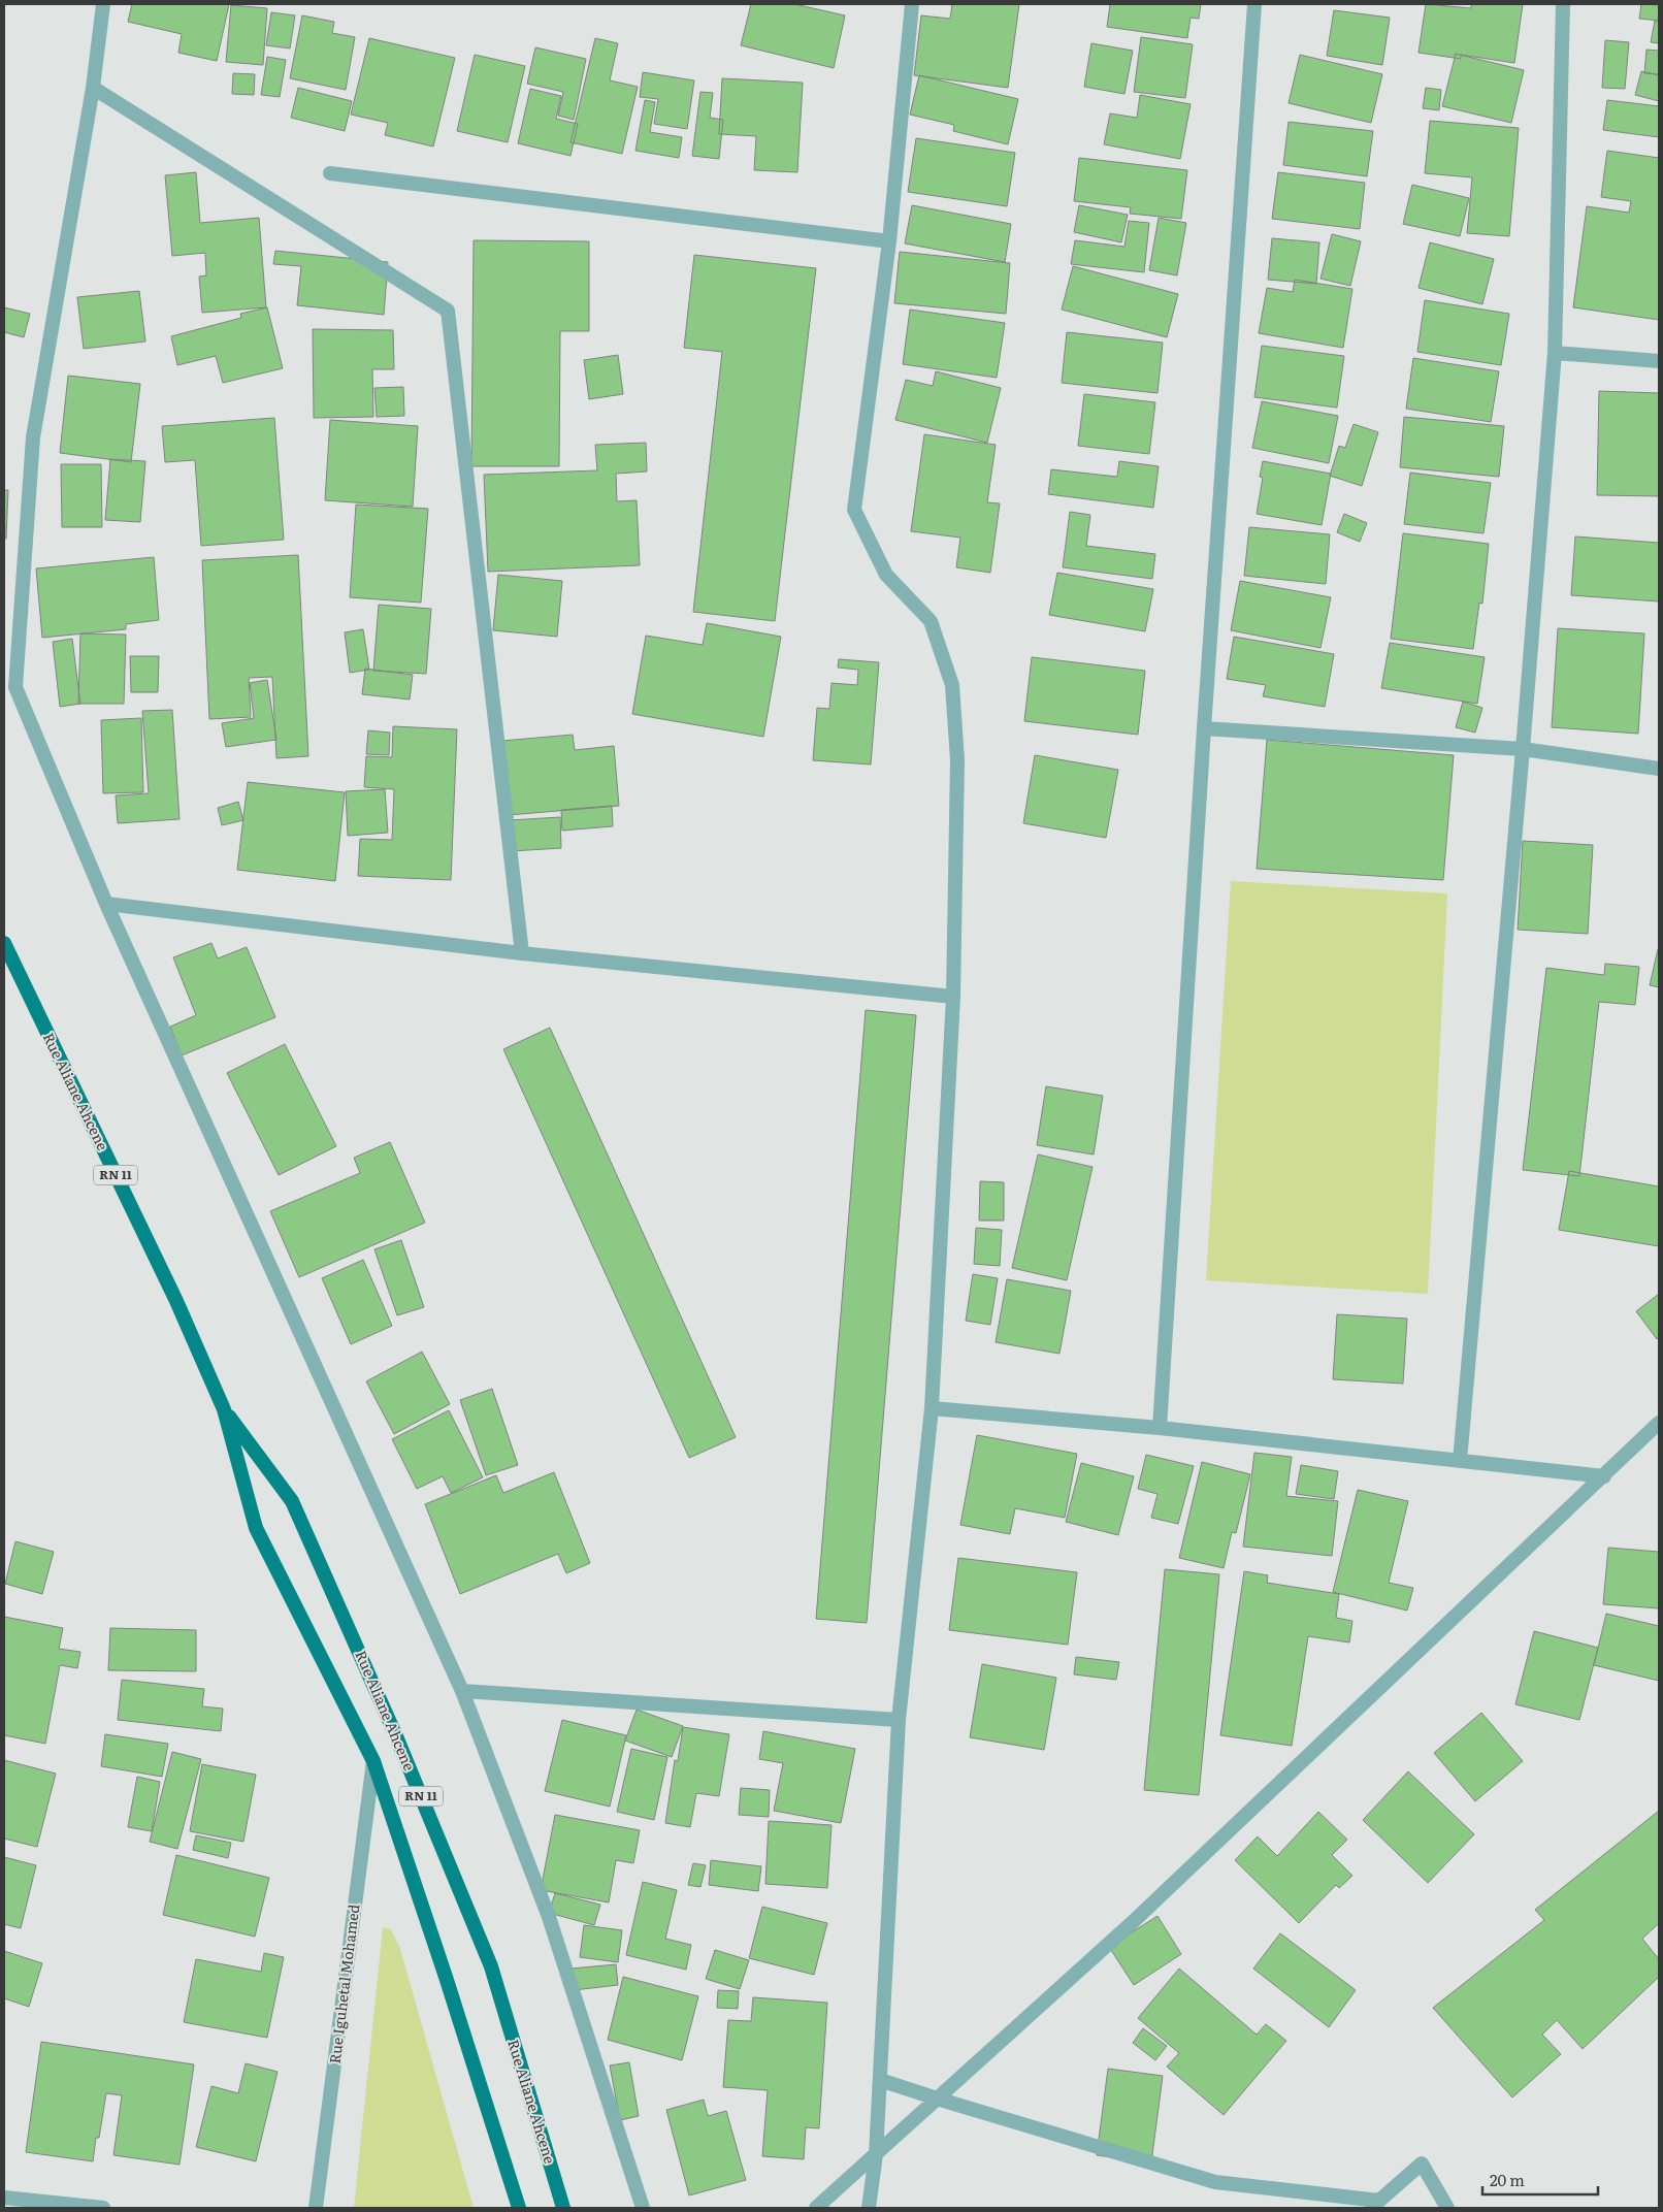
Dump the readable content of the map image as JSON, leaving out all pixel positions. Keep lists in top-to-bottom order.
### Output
{
  "streets": {
    "main road": ["Rue Aliane Ahcene", "RN 11"],
    "street": ["Rue Iguhetal Mohamed"]
  },
  "crossings": [
    ["Rue Aliane Ahcene", "Rue Iguhetal Mohamed"]
  ],
  "scale_bar": "20 m"
}
